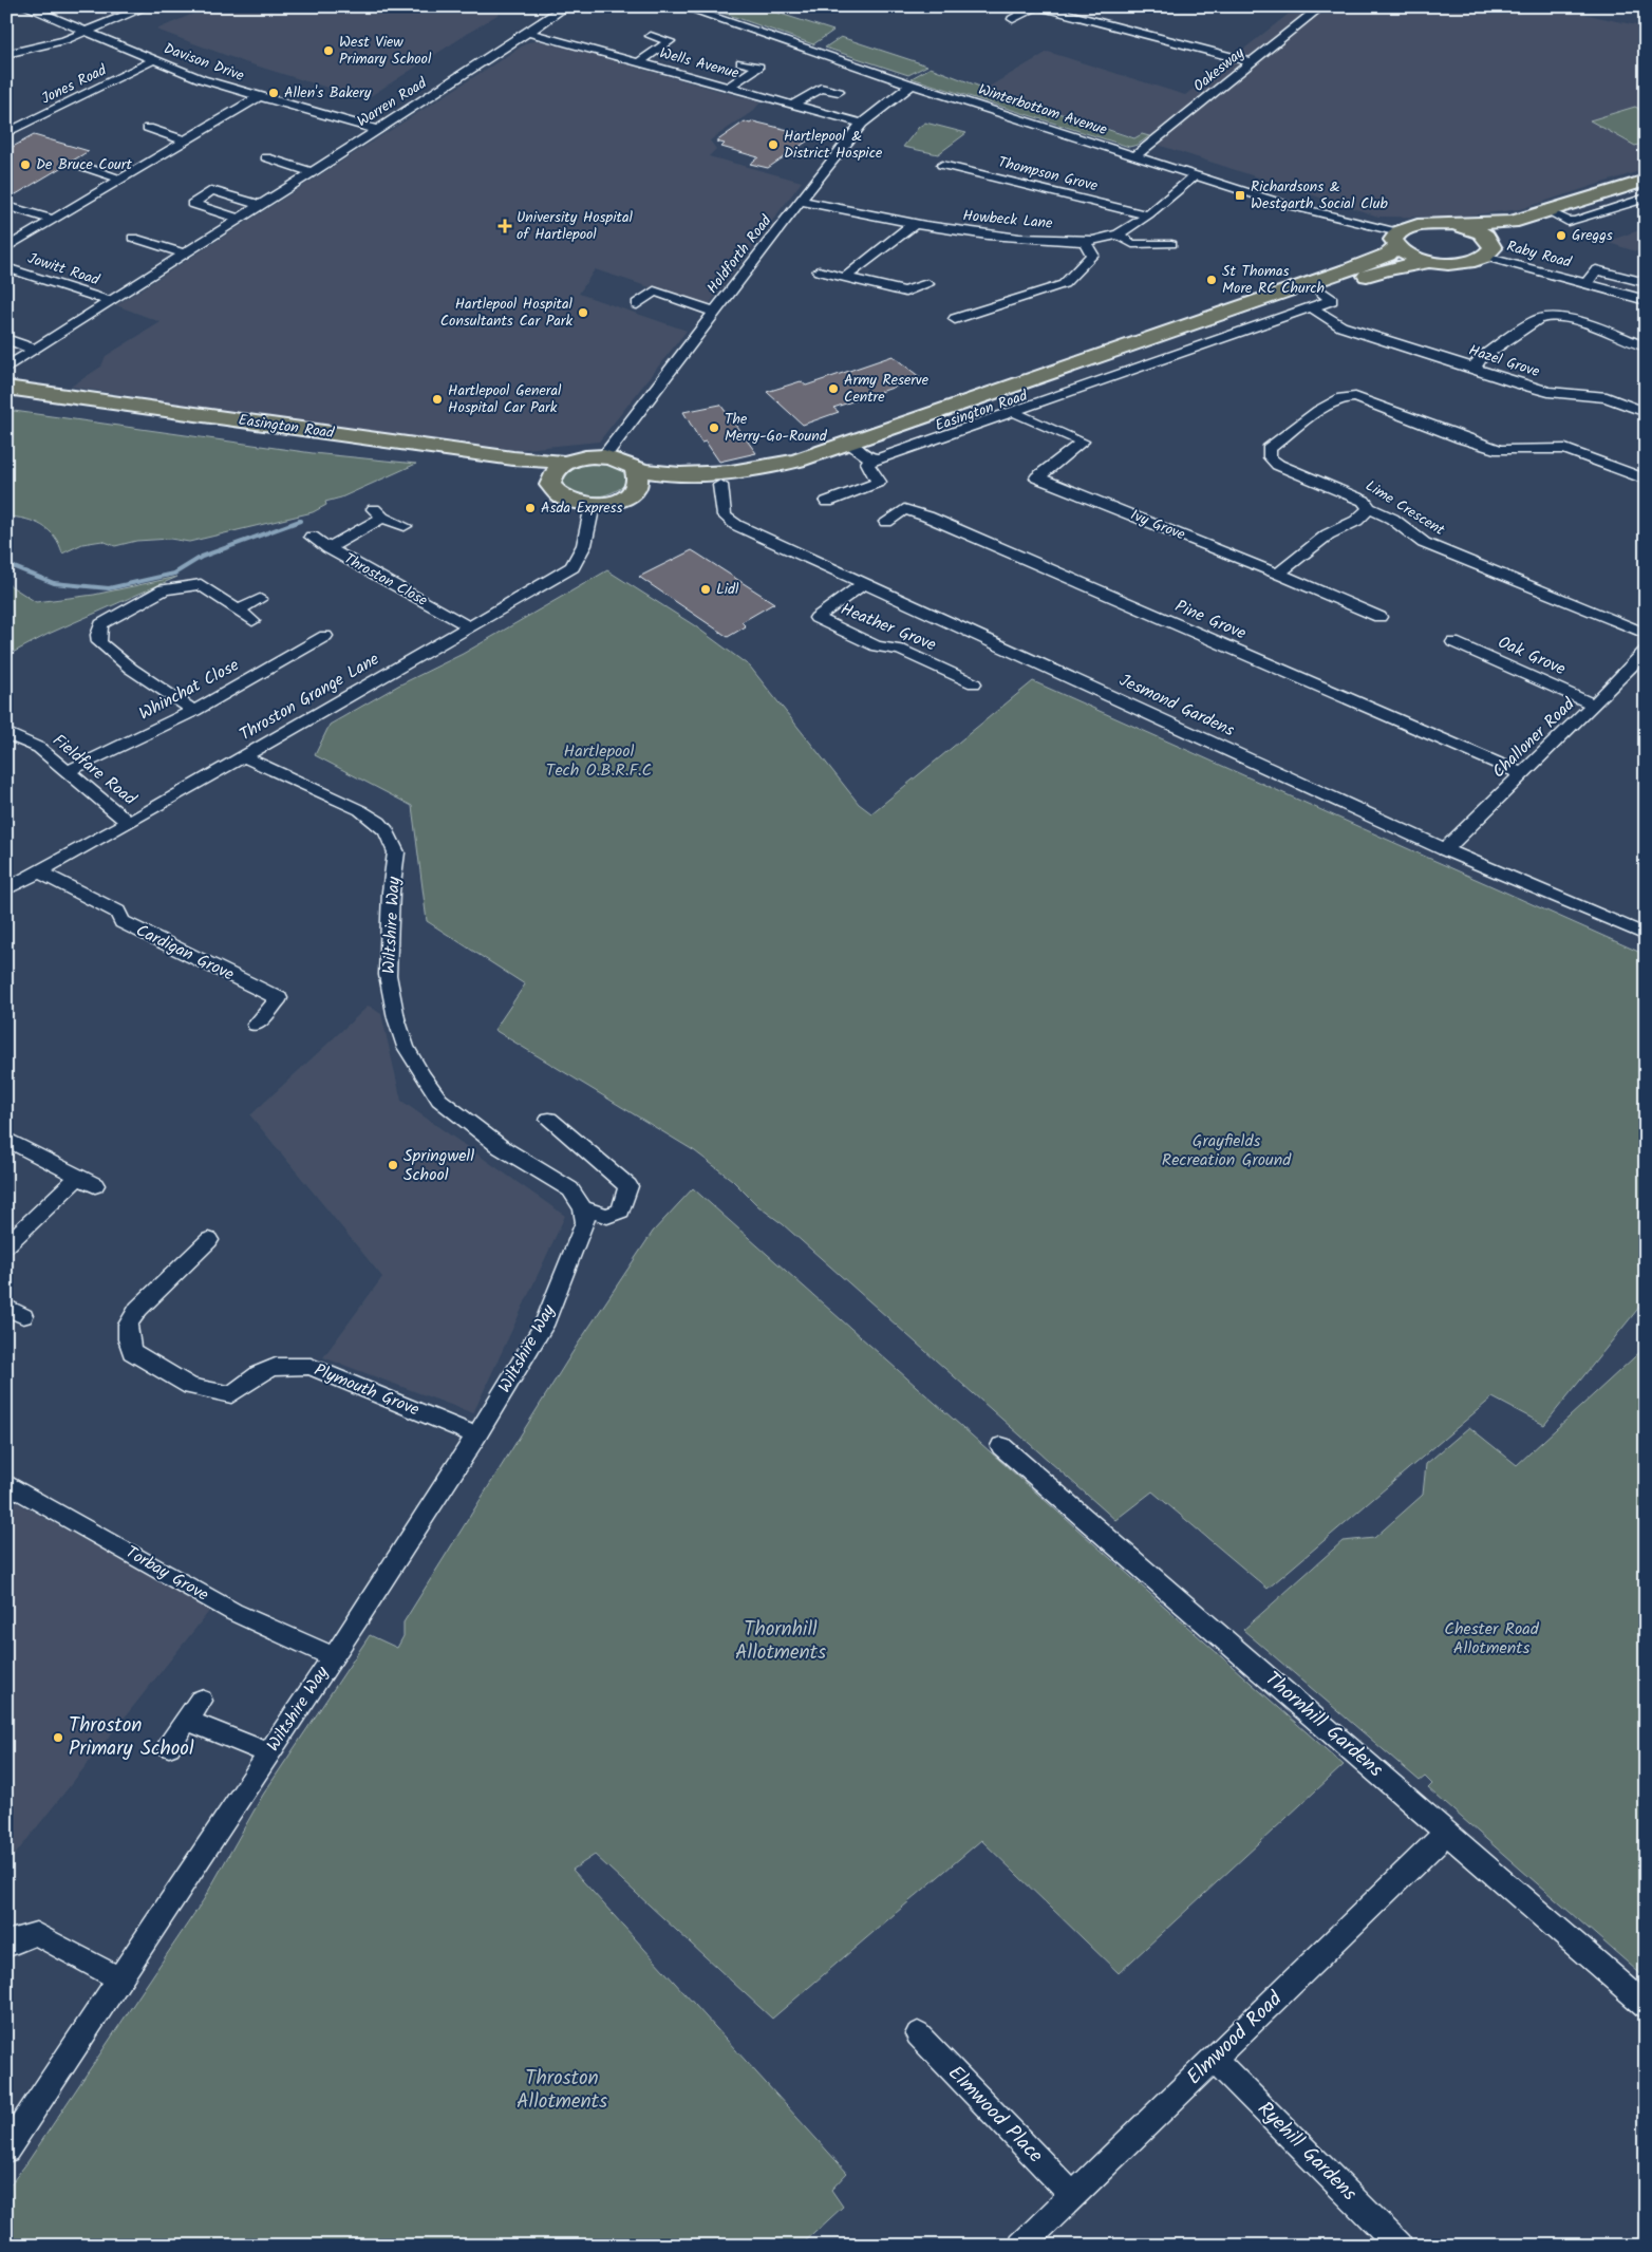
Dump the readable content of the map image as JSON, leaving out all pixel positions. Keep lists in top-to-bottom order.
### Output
{
  "streets": {
    "highway": ["Easington Road"],
    "street": [
      "Davison Drive",
      "Wells Avenue",
      "Oakesway",
      "Jones Road",
      "Warren Road",
      "Winterbottom Avenue",
      "Thompson Grove",
      "Howbeck Lane",
      "Holdforth Road",
      "Raby Road",
      "Jowitt Road",
      "Hazel Grove",
      "Lime Crescent",
      "Ivy Grove",
      "Throston Close",
      "Pine Grove",
      "Heather Grove",
      "Oak Grove",
      "Whinchat Close",
      "Throston Grange Lane",
      "Jesmond Gardens",
      "Challoner Road",
      "Fieldfare Road",
      "Wiltshire Way",
      "Cardigan Grove",
      "Plymouth Grove",
      "Torbay Grove",
      "Thornhill Gardens",
      "Elmwood Road",
      "Elmwood Place",
      "Ryehill Gardens"
    ]
  },
  "crossings": [
    ["Davison Drive", "Jones Road"],
    ["Davison Drive", "Warren Road"],
    ["Wells Avenue", "Warren Road"],
    ["Wells Avenue", "Holdforth Road"],
    ["Oakesway", "Winterbottom Avenue"],
    ["Warren Road", "Jowitt Road"],
    ["Winterbottom Avenue", "Howbeck Lane"],
    ["Winterbottom Avenue", "Holdforth Road"],
    ["Winterbottom Avenue", "Easington Road"],
    ["Thompson Grove", "Howbeck Lane"],
    ["Howbeck Lane", "Holdforth Road"],
    ["Holdforth Road", "Easington Road"],
    ["Hazel Grove", "Easington Road"],
    ["Easington Road", "Ivy Grove"],
    ["Easington Road", "Throston Grange Lane"],
    ["Easington Road", "Jesmond Gardens"],
    ["Throston Close", "Throston Grange Lane"],
    ["Pine Grove", "Challoner Road"],
    ["Heather Grove", "Jesmond Gardens"],
    ["Oak Grove", "Challoner Road"],
    ["Whinchat Close", "Fieldfare Road"],
    ["Throston Grange Lane", "Fieldfare Road"],
    ["Throston Grange Lane", "Wiltshire Way"],
    ["Throston Grange Lane", "Cardigan Grove"],
    ["Jesmond Gardens", "Challoner Road"],
    ["Wiltshire Way", "Plymouth Grove"],
    ["Wiltshire Way", "Torbay Grove"],
    ["Thornhill Gardens", "Elmwood Road"],
    ["Elmwood Road", "Elmwood Place"],
    ["Elmwood Road", "Ryehill Gardens"]
  ],
  "parks": [
    "Hartlepool Tech O.B.R.F.C",
    "Grayfields Recreation Ground",
    "Chester Road Allotments",
    "Thornhill Allotments",
    "Throston Allotments"
  ],
  "places": {
    "other": [
      "West View Primary School",
      "Allen's Bakery",
      "Hartlepool & District Hospice",
      "De Bruce Court",
      "Greggs",
      "St Thomas More RC Church",
      "Hartlepool Hospital Consultants Car Park",
      "Army Reserve Centre",
      "Hartlepool General Hospital Car Park",
      "The Merry-Go-Round",
      "Asda Express",
      "Lidl",
      "Springwell School",
      "Throston Primary School"
    ],
    "transit": ["Richardsons & Westgarth Social Club"],
    "health": ["University Hospital of Hartlepool"]
  }
}
